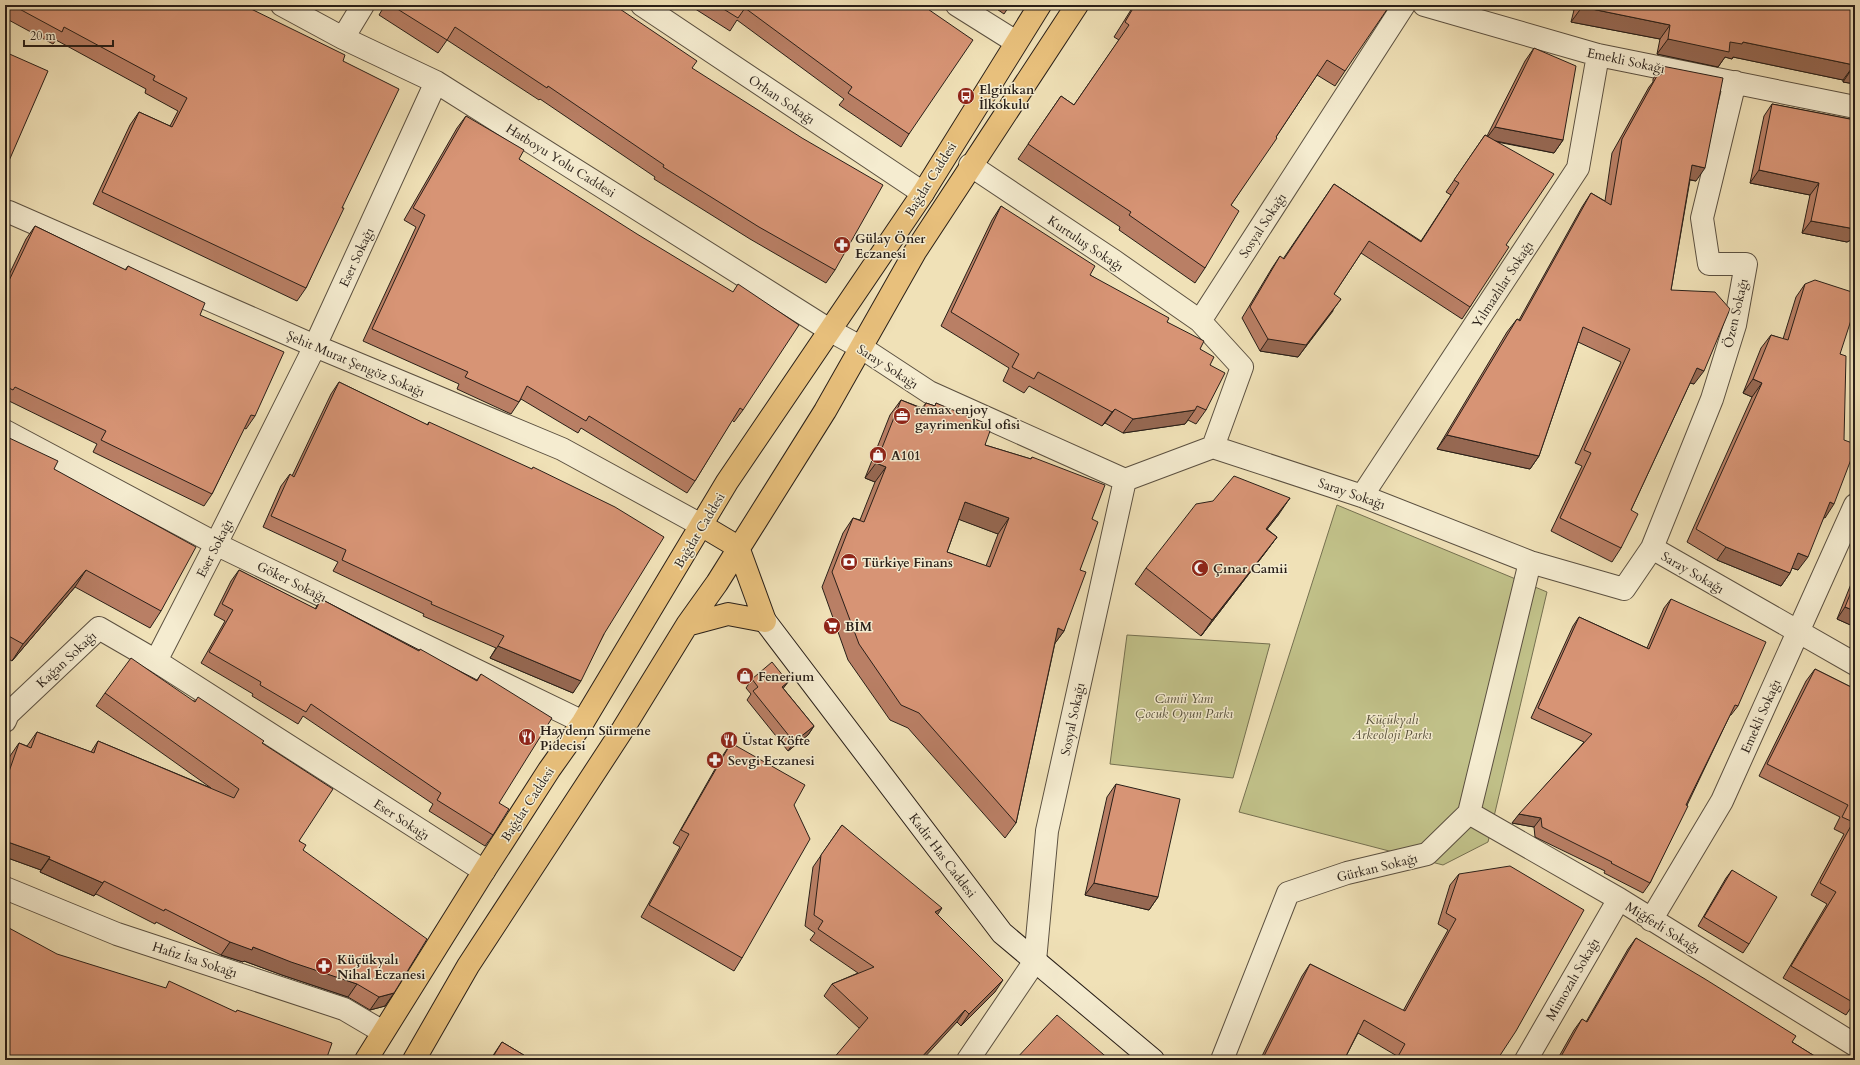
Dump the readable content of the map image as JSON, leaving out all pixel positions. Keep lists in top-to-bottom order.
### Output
{
  "streets": {
    "main road": ["Bağdat Caddesi"],
    "street": [
      "Emekli Sokağı",
      "Orhan Sokağı",
      "Hatboyu Yolu Caddesi",
      "Sosyal Sokağı",
      "Kurtuluş Sokağı",
      "Eser Sokağı",
      "Yılmazlılar Sokağı",
      "Özen Sokağı",
      "Şehit Murat Şengöz Sokağı",
      "Saray Sokağı",
      "Göker Sokağı",
      "Kağan Sokağı",
      "Kadir Has Caddesi",
      "Gürkan Sokağı",
      "Miğferli Sokağı",
      "Hafız İsa Sokağı",
      "Mimozalı Sokağı"
    ]
  },
  "crossings": [
    ["Emekli Sokağı", "Yılmazlılar Sokağı"],
    ["Emekli Sokağı", "Özen Sokağı"],
    ["Emekli Sokağı", "Saray Sokağı"],
    ["Emekli Sokağı", "Miğferli Sokağı"],
    ["Orhan Sokağı", "Bağdat Caddesi"],
    ["Hatboyu Yolu Caddesi", "Bağdat Caddesi"],
    ["Hatboyu Yolu Caddesi", "Eser Sokağı"],
    ["Hatboyu Yolu Caddesi", "Saray Sokağı"],
    ["Bağdat Caddesi", "Kurtuluş Sokağı"],
    ["Bağdat Caddesi", "Eser Sokağı"],
    ["Bağdat Caddesi", "Şehit Murat Şengöz Sokağı"],
    ["Bağdat Caddesi", "Saray Sokağı"],
    ["Bağdat Caddesi", "Göker Sokağı"],
    ["Bağdat Caddesi", "Hafız İsa Sokağı"],
    ["Sosyal Sokağı", "Kurtuluş Sokağı"],
    ["Sosyal Sokağı", "Saray Sokağı"],
    ["Sosyal Sokağı", "Kadir Has Caddesi"],
    ["Eser Sokağı", "Şehit Murat Şengöz Sokağı"],
    ["Eser Sokağı", "Göker Sokağı"],
    ["Eser Sokağı", "Kağan Sokağı"],
    ["Yılmazlılar Sokağı", "Saray Sokağı"],
    ["Özen Sokağı", "Saray Sokağı"],
    ["Gürkan Sokağı", "Miğferli Sokağı"],
    ["Miğferli Sokağı", "Mimozalı Sokağı"]
  ],
  "parks": ["Camii Yanı Çocuk Oyun Parkı", "Küçükyalı Arkeoloji Parkı"],
  "places": {
    "bus stop": ["Elginkan İlkokulu"],
    "pharmacy": ["Gülay Öner Eczanesi", "Sevgi Eczanesi", "Küçükyalı Nihal Eczanesi"],
    "office": ["remax enjoy gayrimenkul ofisi"],
    "shop": ["A101", "Fenerium"],
    "bank": ["Türkiye Finans"],
    "mosque": ["Çınar Camii"],
    "supermarket": ["BİM"],
    "restaurant": ["Haydenn Sürmene Pidecisi", "Üstat Köfte"]
  },
  "scale_bar": "20 m"
}
